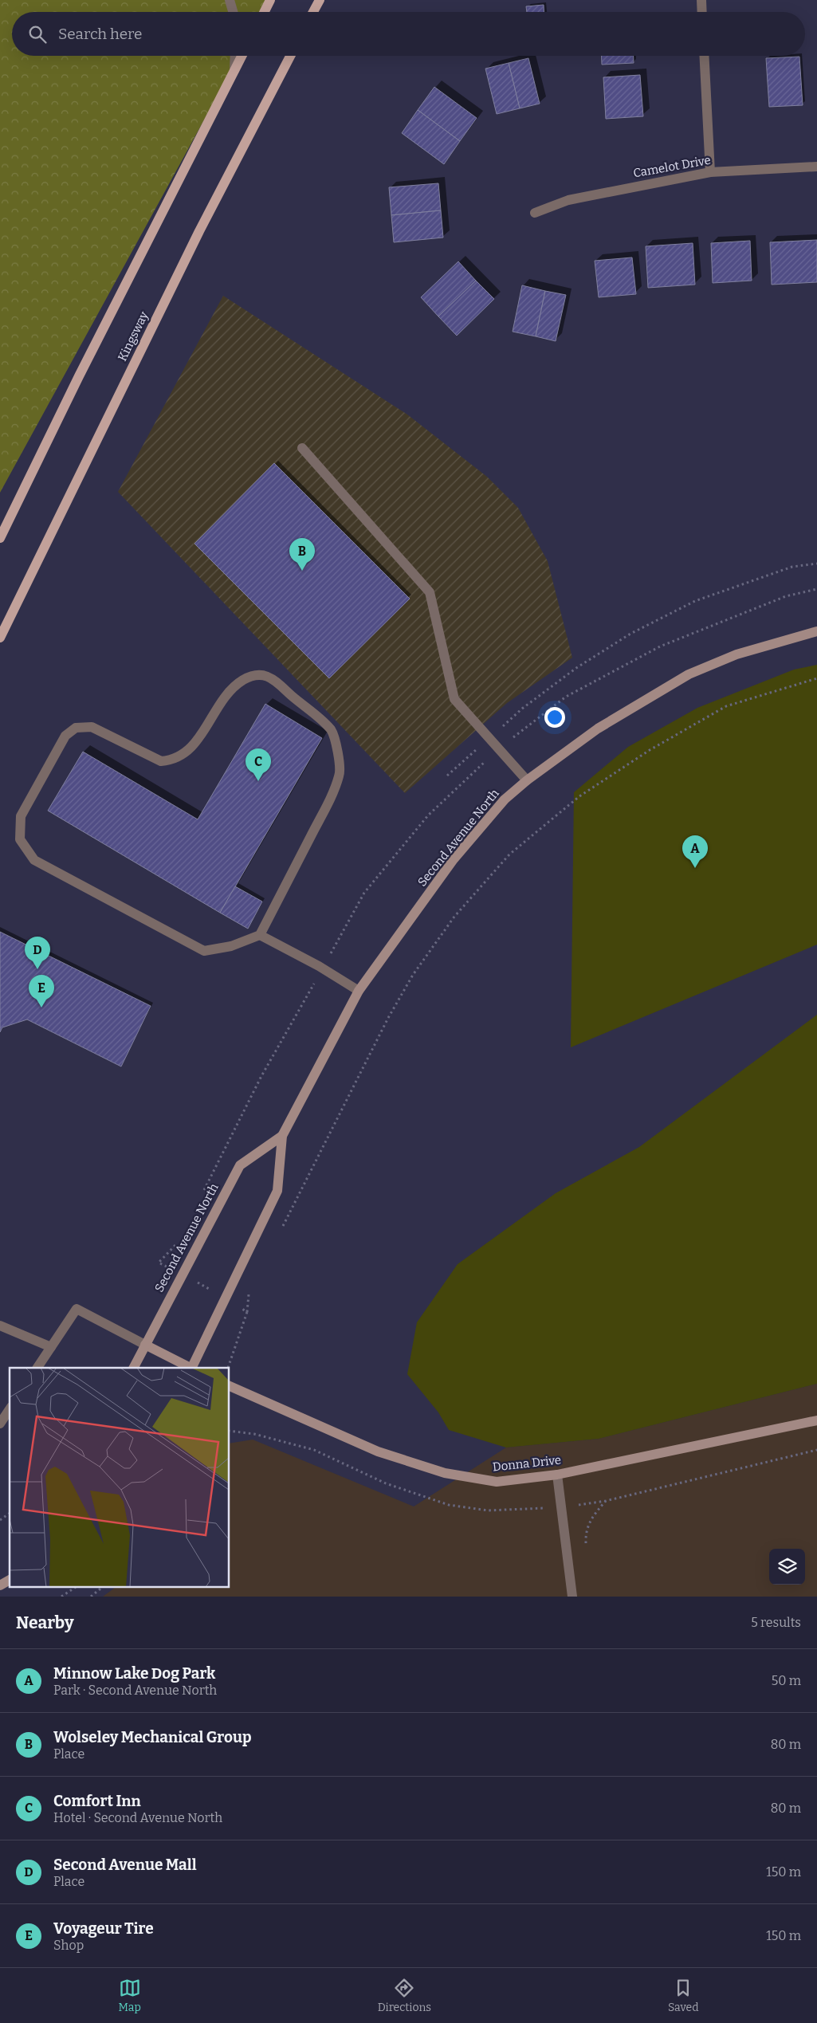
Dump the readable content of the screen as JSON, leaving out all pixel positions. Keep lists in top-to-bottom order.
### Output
{
  "streets": {
    "main road": ["Kingsway", "Second Avenue North", "Donna Drive"],
    "street": ["Camelot Drive"]
  },
  "page": {
    "search": "Search here",
    "pins": [
      "B",
      "C",
      "A",
      "D",
      "E"
    ],
    "heading": ["Nearby", "5 results"],
    "list": [
      {
        "mark": "A",
        "name": "Minnow Lake Dog Park",
        "note": "Park · Second Avenue North",
        "value": "50 m"
      },
      {
        "mark": "B",
        "name": "Wolseley Mechanical Group",
        "note": "Place",
        "value": "80 m"
      },
      {
        "mark": "C",
        "name": "Comfort Inn",
        "note": "Hotel · Second Avenue North",
        "value": "80 m"
      },
      {
        "mark": "D",
        "name": "Second Avenue Mall",
        "note": "Place",
        "value": "150 m"
      },
      {
        "mark": "E",
        "name": "Voyageur Tire",
        "note": "Shop",
        "value": "150 m"
      }
    ],
    "nav": ["Map", "Directions", "Saved"]
  }
}
